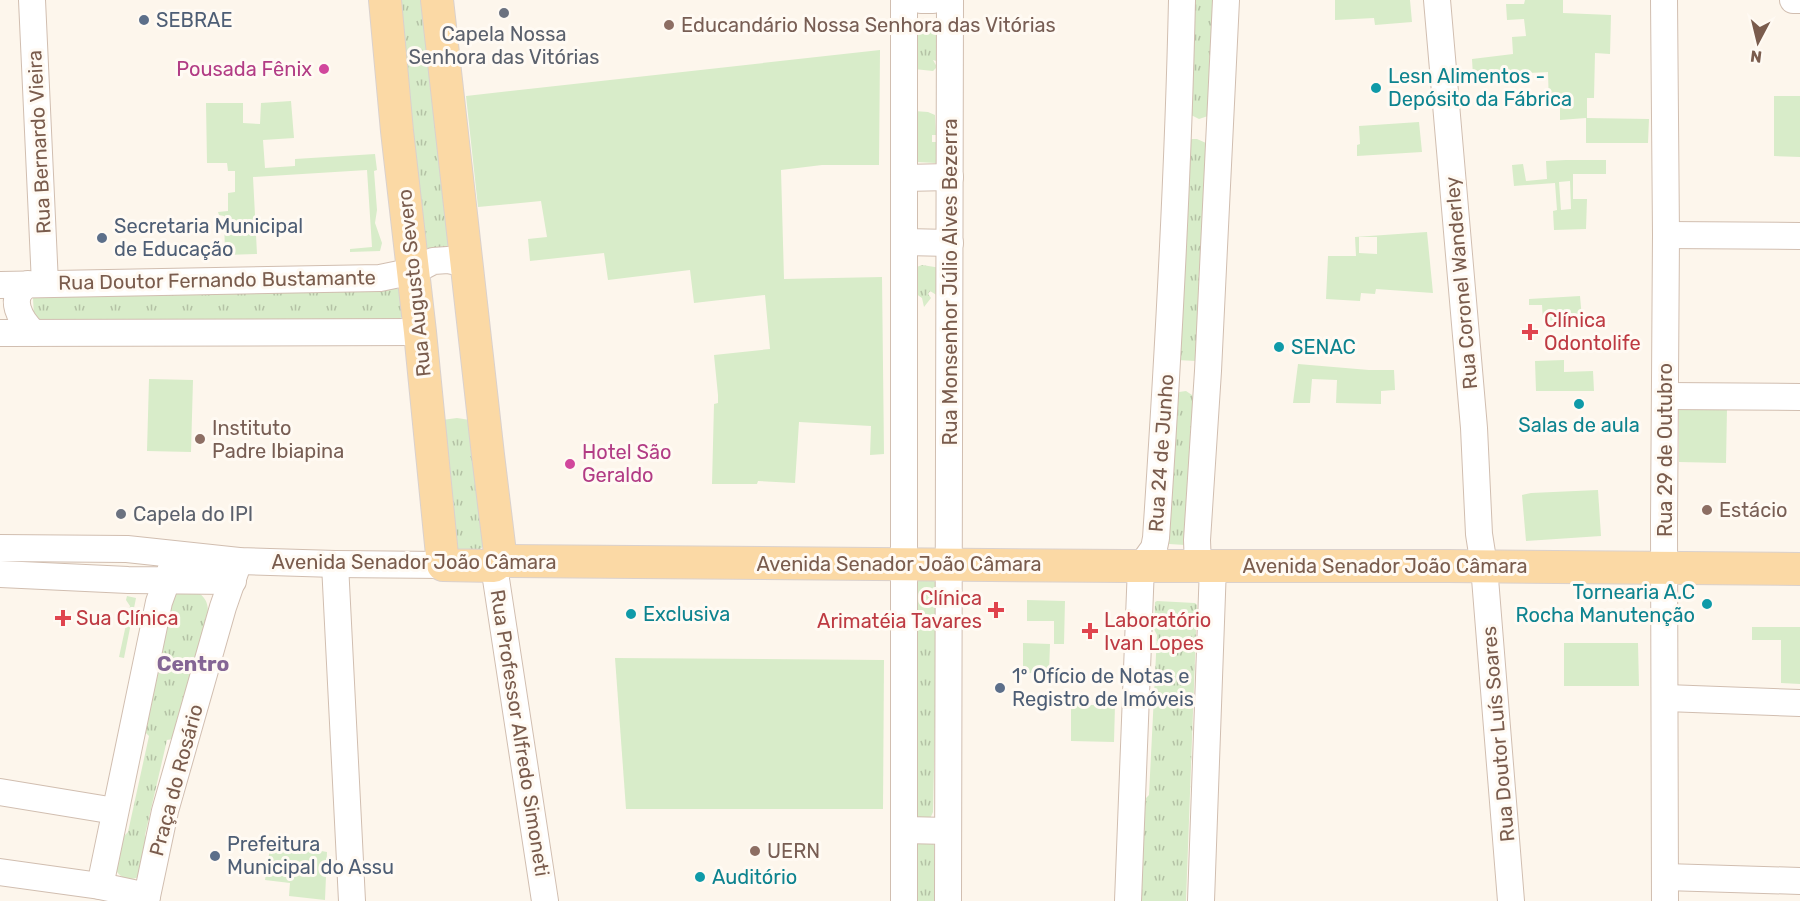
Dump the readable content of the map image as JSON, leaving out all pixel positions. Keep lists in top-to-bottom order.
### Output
{
  "streets": {
    "main road": ["Rua Augusto Severo", "Avenida Senador João Câmara"],
    "street": [
      "Rua Bernardo Vieira",
      "Rua Doutor Fernando Bustamante",
      "Rua Monsenhor Júlio Alves Bezerra",
      "Rua Coronel Wanderley",
      "Rua 29 de Outubro",
      "Rua 24 de Junho",
      "Rua Professor Alfredo Simoneti",
      "Rua Doutor Luís Soares",
      "Praça do Rosário"
    ]
  },
  "crossings": [
    ["Rua Bernardo Vieira", "Rua Doutor Fernando Bustamante"],
    ["Rua Doutor Fernando Bustamante", "Rua Augusto Severo"],
    ["Rua Monsenhor Júlio Alves Bezerra", "Avenida Senador João Câmara"],
    ["Rua Augusto Severo", "Avenida Senador João Câmara"],
    ["Rua Coronel Wanderley", "Avenida Senador João Câmara"],
    ["Rua Coronel Wanderley", "Rua Doutor Luís Soares"],
    ["Rua 29 de Outubro", "Avenida Senador João Câmara"],
    ["Rua 24 de Junho", "Avenida Senador João Câmara"],
    ["Avenida Senador João Câmara", "Rua Professor Alfredo Simoneti"],
    ["Avenida Senador João Câmara", "Rua Doutor Luís Soares"],
    ["Avenida Senador João Câmara", "Praça do Rosário"]
  ],
  "districts": ["Centro"],
  "places": {
    "other": [
      "Capela Nossa Senhora das Vitórias",
      "SEBRAE",
      "Educandário Nossa Senhora das Vitórias",
      "Pousada Fênix",
      "Lesn Alimentos - Depósito da Fábrica",
      "Secretaria Municipal de Educação",
      "SENAC",
      "Salas de aula",
      "Instituto Padre Ibiapina",
      "Hotel São Geraldo",
      "Estácio",
      "Capela do IPI",
      "Tornearia A.C Rocha Manutenção",
      "Exclusiva",
      "1º Ofício de Notas e Registro de Imóveis",
      "UERN",
      "Prefeitura Municipal do Assu",
      "Auditório"
    ],
    "health": [
      "Clínica Odontolife",
      "Clínica Arimatéia Tavares",
      "Sua Clínica",
      "Laboratório Ivan Lopes"
    ]
  },
  "north": "bottom"
}
